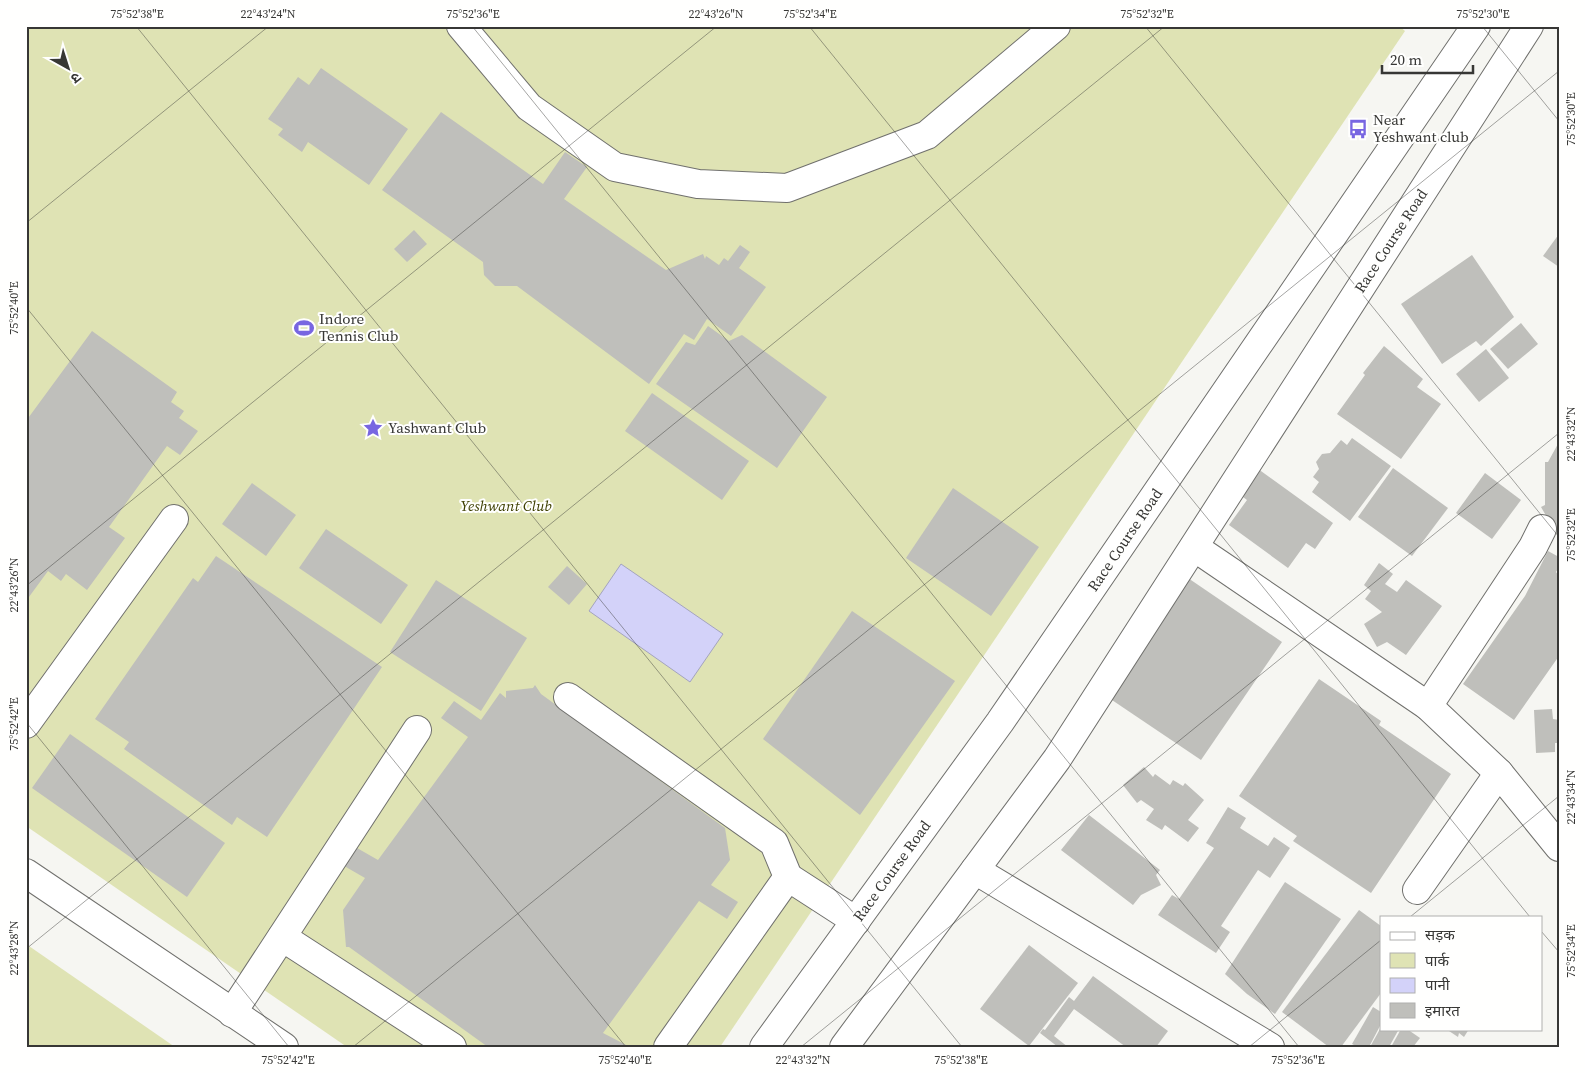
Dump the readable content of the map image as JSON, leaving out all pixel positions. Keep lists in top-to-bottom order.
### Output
{
  "streets": {
    "main road": ["Race Course Road"]
  },
  "parks": ["Yeshwant Club"],
  "places": {
    "bus stop": ["Near Yeshwant club"],
    "sports": ["Indore Tennis Club"],
    "place": ["Yashwant Club"]
  },
  "legend": [
    "सड़क",
    "पार्क",
    "पानी",
    "इमारत"
  ],
  "scale_bar": "20 m",
  "north": "bottom right",
  "coordinates": [
    "75°52'38\"E",
    "22°43'24\"N",
    "75°52'36\"E",
    "22°43'26\"N",
    "75°52'34\"E",
    "75°52'32\"E",
    "75°52'30\"E",
    "75°52'40\"E",
    "22°43'32\"N",
    "75°52'42\"E",
    "22°43'34\"N",
    "22°43'28\"N"
  ]
}
